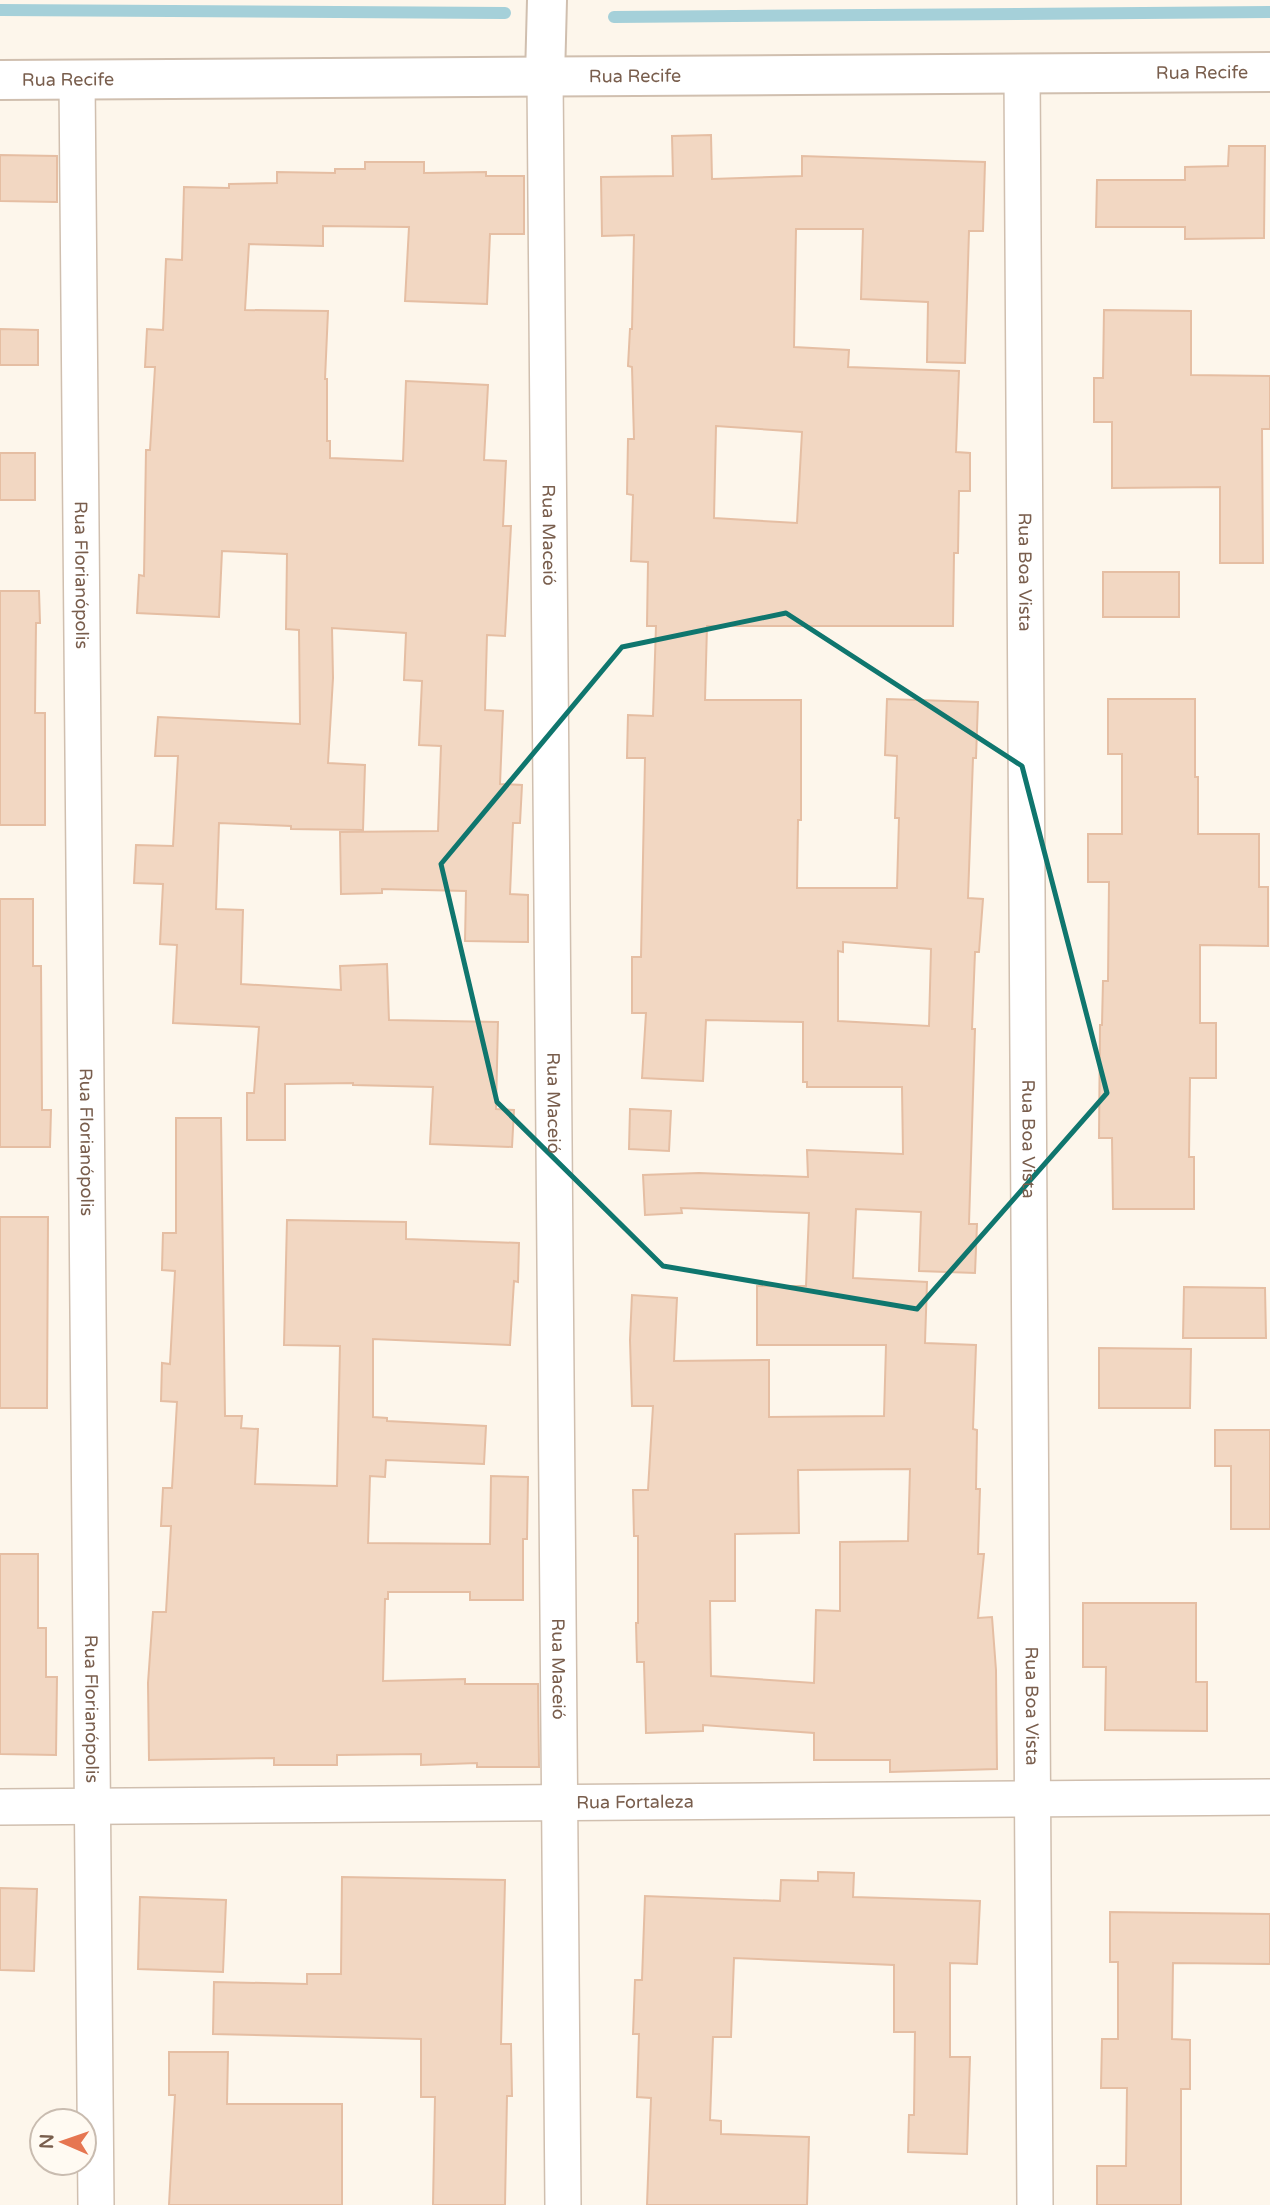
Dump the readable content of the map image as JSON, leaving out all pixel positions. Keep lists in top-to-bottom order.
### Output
{
  "streets": {
    "street": [
      "Rua Recife",
      "Rua Maceió",
      "Rua Boa Vista",
      "Rua Florianópolis",
      "Rua Fortaleza"
    ]
  },
  "crossings": [
    ["Rua Recife", "Rua Maceió"],
    ["Rua Recife", "Rua Boa Vista"],
    ["Rua Recife", "Rua Florianópolis"],
    ["Rua Maceió", "Rua Fortaleza"],
    ["Rua Boa Vista", "Rua Fortaleza"],
    ["Rua Florianópolis", "Rua Fortaleza"]
  ],
  "north": "left"
}
